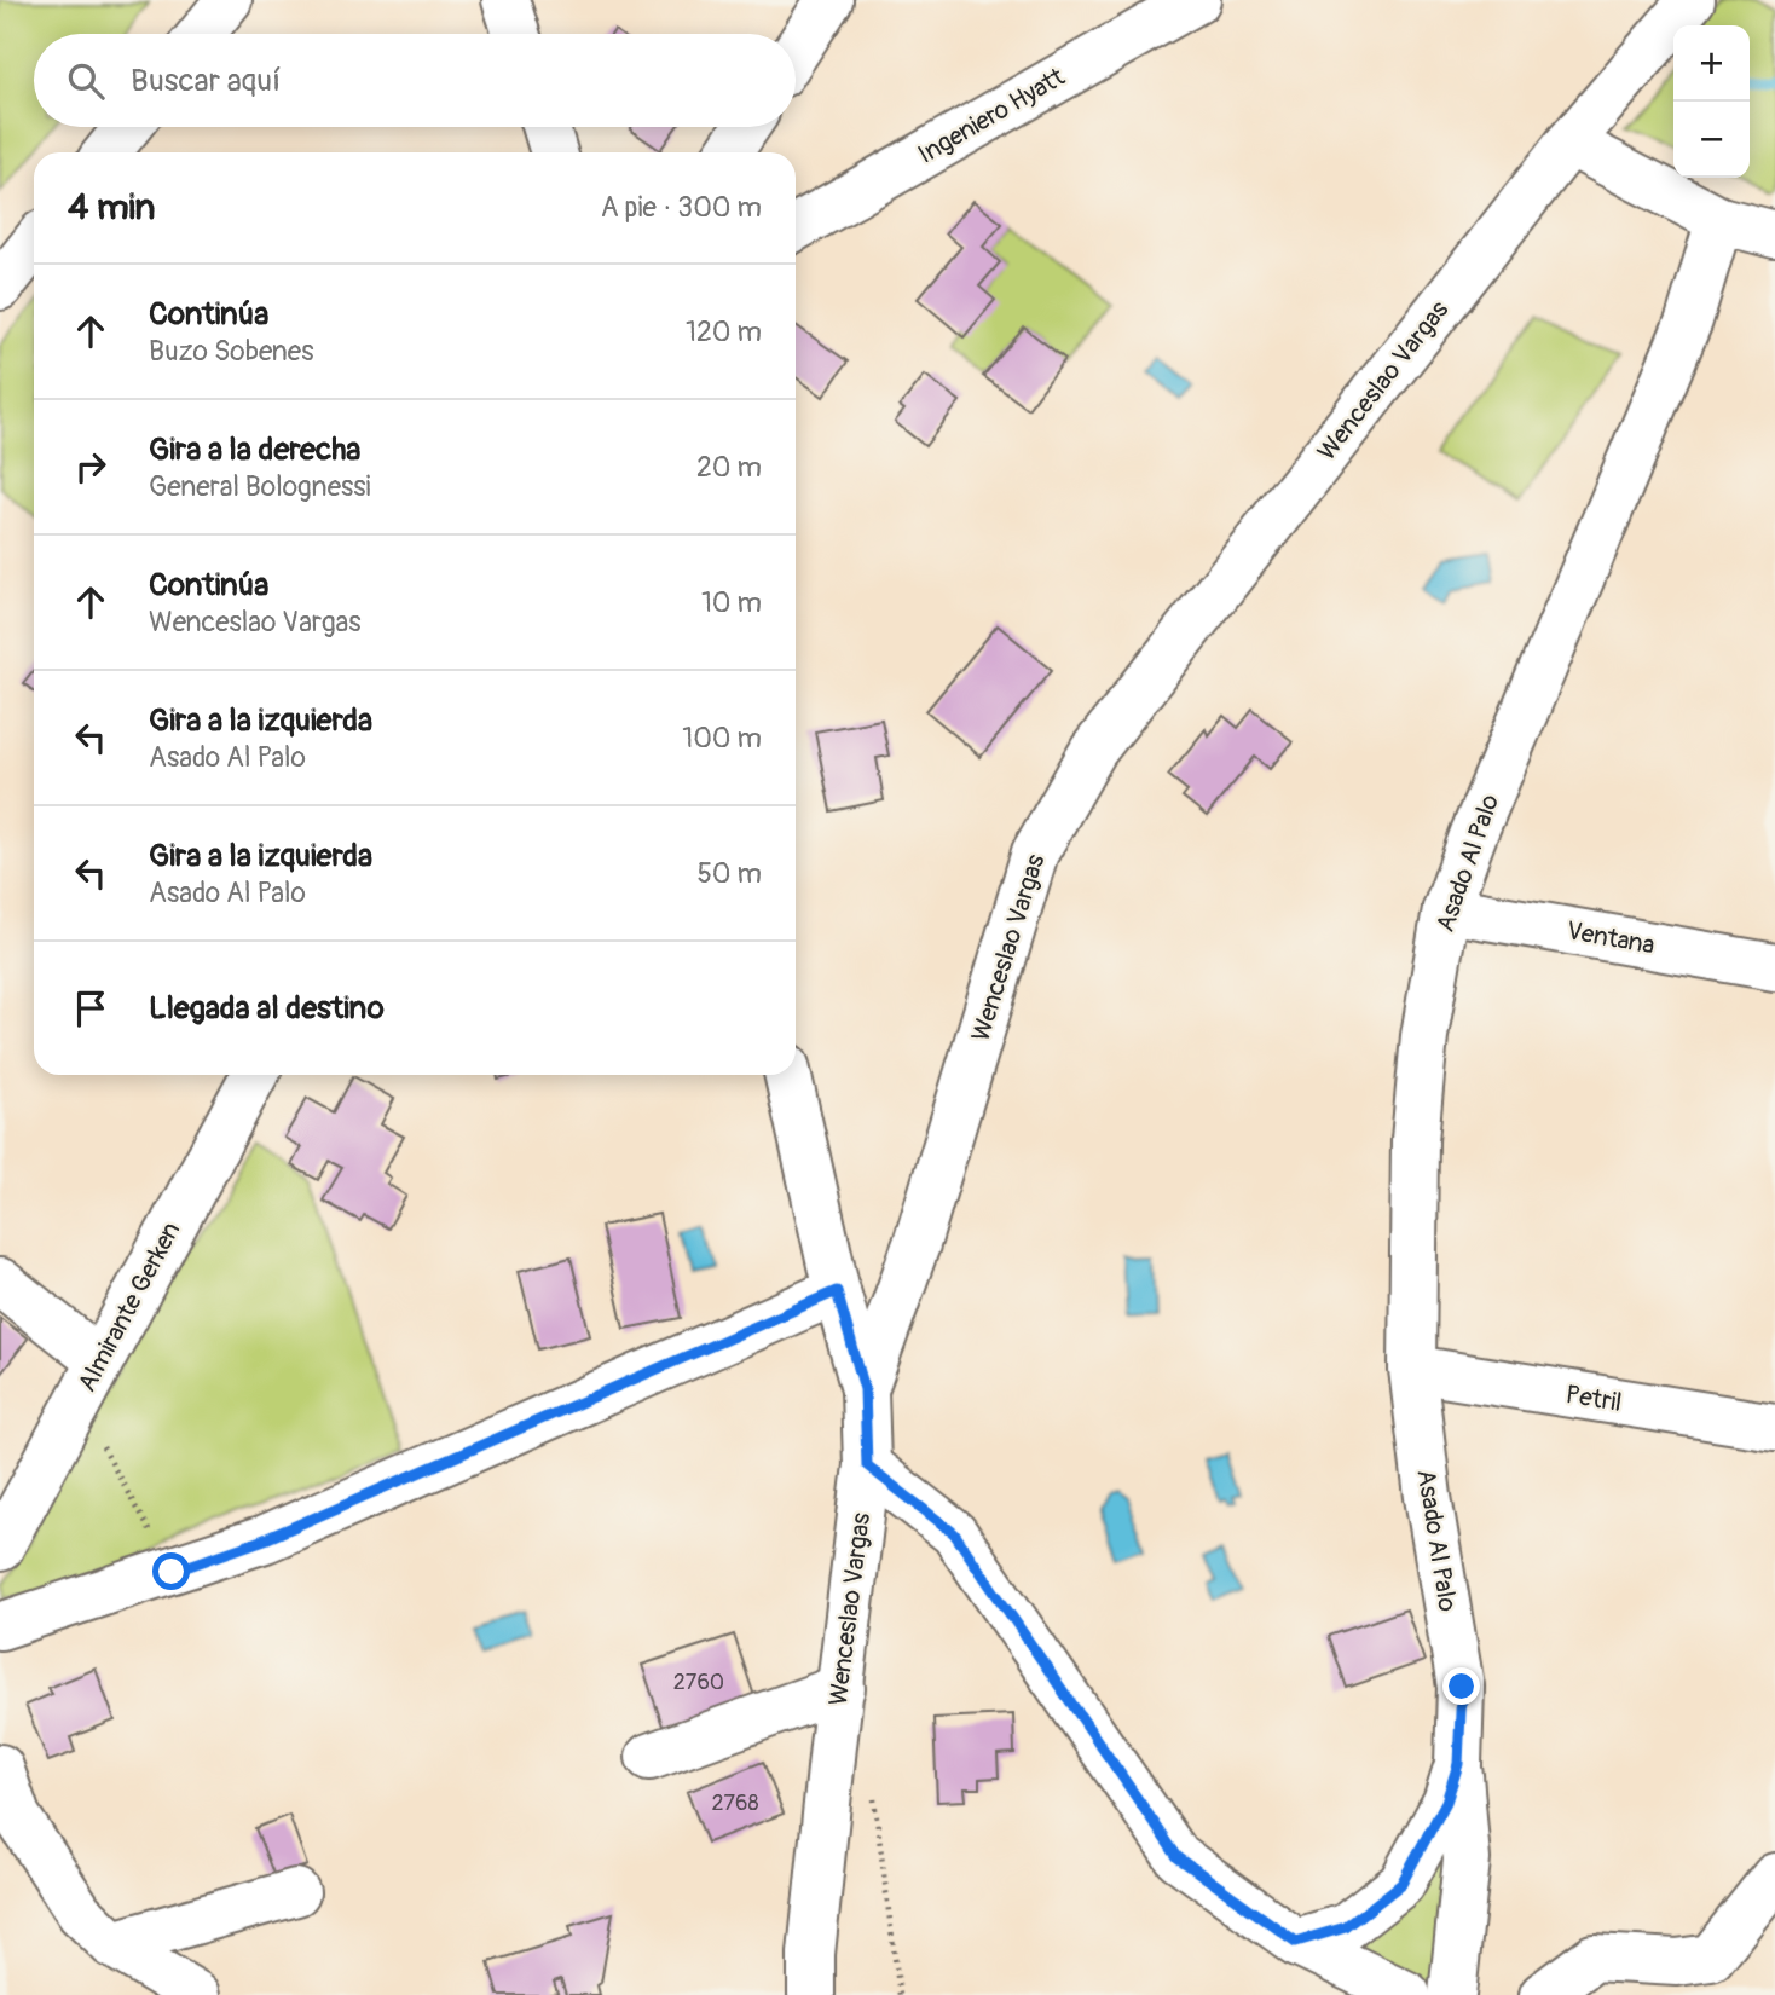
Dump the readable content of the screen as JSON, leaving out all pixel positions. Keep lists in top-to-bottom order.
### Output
{
  "streets": {
    "street": [
      "Ingeniero Hyatt",
      "Wenceslao Vargas",
      "Asado Al Palo",
      "Ventana",
      "Almirante Gerken",
      "Petril"
    ]
  },
  "crossings": [
    ["Asado Al Palo", "Ventana"],
    ["Asado Al Palo", "Petril"]
  ],
  "house_numbers": ["2760", "2768"],
  "page": {
    "map_buttons": ["+", "−"],
    "search": "Buscar aquí",
    "heading": ["4 min", "A pie · 300 m"],
    "list": [
      ["Continúa", "Buzo Sobenes", "120 m"],
      ["Gira a la derecha", "General Bolognessi", "20 m"],
      ["Continúa", "Wenceslao Vargas", "10 m"],
      ["Gira a la izquierda", "Asado Al Palo", "100 m"],
      ["Gira a la izquierda", "Asado Al Palo", "50 m"],
      "Llegada al destino"
    ]
  }
}
